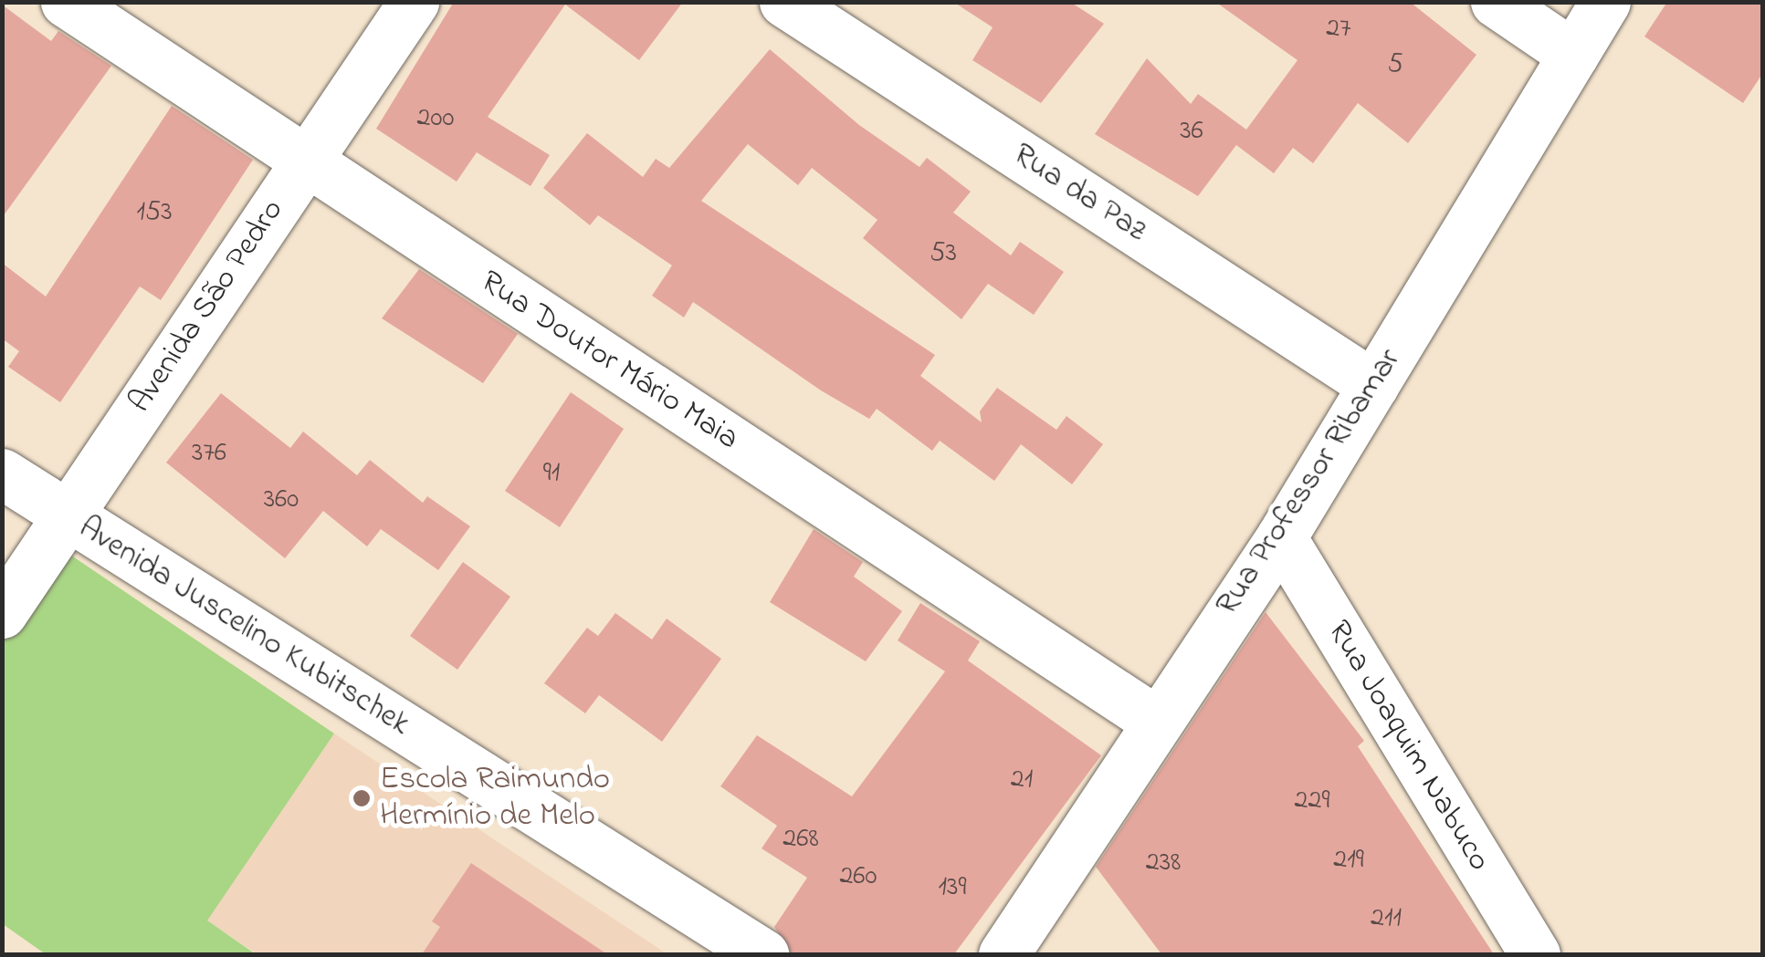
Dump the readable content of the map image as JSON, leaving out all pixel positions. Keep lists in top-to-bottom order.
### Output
{
  "streets": {
    "street": [
      "Rua da Paz",
      "Avenida São Pedro",
      "Rua Doutor Mário Maia",
      "Rua Professor Ribamar",
      "Avenida Juscelino Kubitschek",
      "Rua Joaquim Nabuco"
    ]
  },
  "crossings": [
    ["Rua da Paz", "Rua Professor Ribamar"],
    ["Avenida São Pedro", "Rua Doutor Mário Maia"],
    ["Avenida São Pedro", "Avenida Juscelino Kubitschek"],
    ["Rua Doutor Mário Maia", "Rua Professor Ribamar"],
    ["Rua Professor Ribamar", "Rua Joaquim Nabuco"]
  ],
  "places": ["Escola Raimundo Hermínio de Melo"],
  "house_numbers": [
    "27",
    "5",
    "200",
    "36",
    "153",
    "53",
    "376",
    "91",
    "360",
    "21",
    "229",
    "268",
    "219",
    "238",
    "260",
    "139",
    "211"
  ]
}
